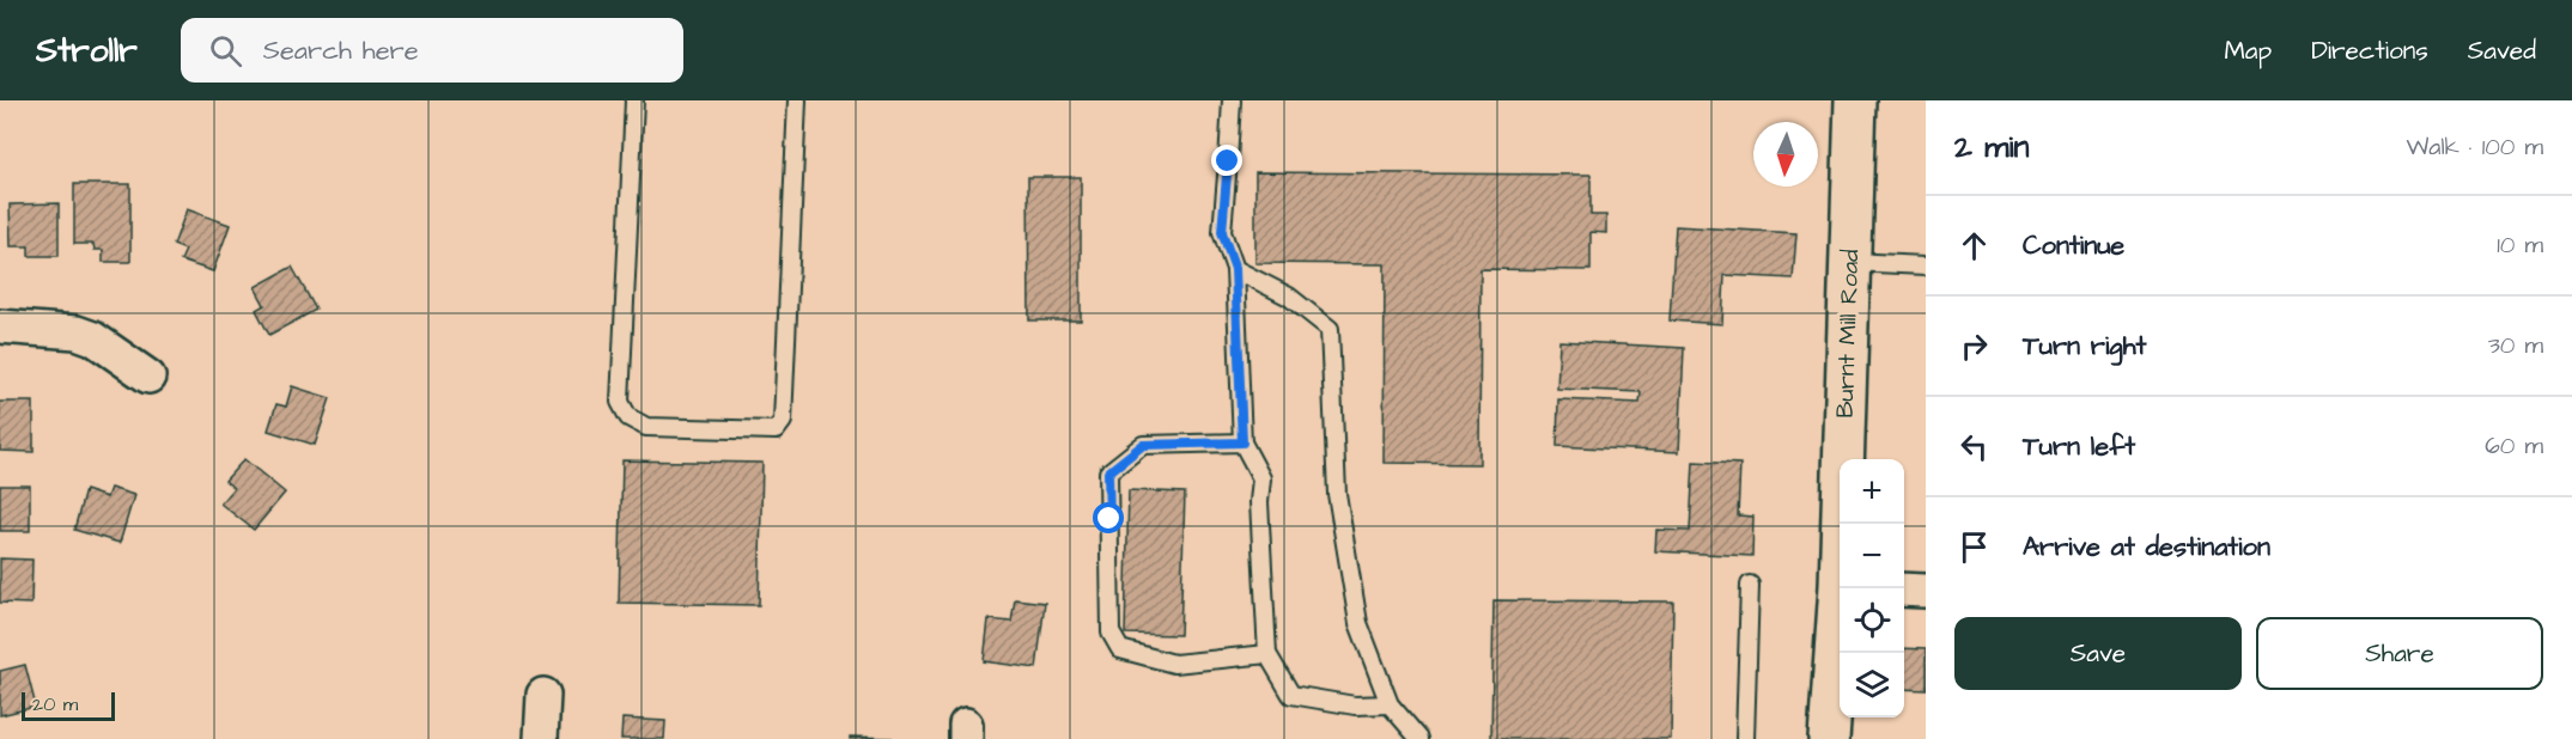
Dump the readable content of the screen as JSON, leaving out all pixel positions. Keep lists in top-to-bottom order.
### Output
{
  "streets": {
    "main road": ["Burnt Mill Road"]
  },
  "scale_bar": "20 m",
  "north": "bottom",
  "page": {
    "header": "Strollr",
    "search": "Search here",
    "nav": ["Map", "Directions", "Saved"],
    "heading": ["2 min", "Walk · 100 m"],
    "list": [
      ["Continue", "10 m"],
      ["Turn right", "30 m"],
      ["Turn left", "60 m"],
      "Arrive at destination"
    ],
    "map_buttons": ["+", "−"],
    "buttons": ["Save", "Share"],
    "scale": "20 m"
  }
}
